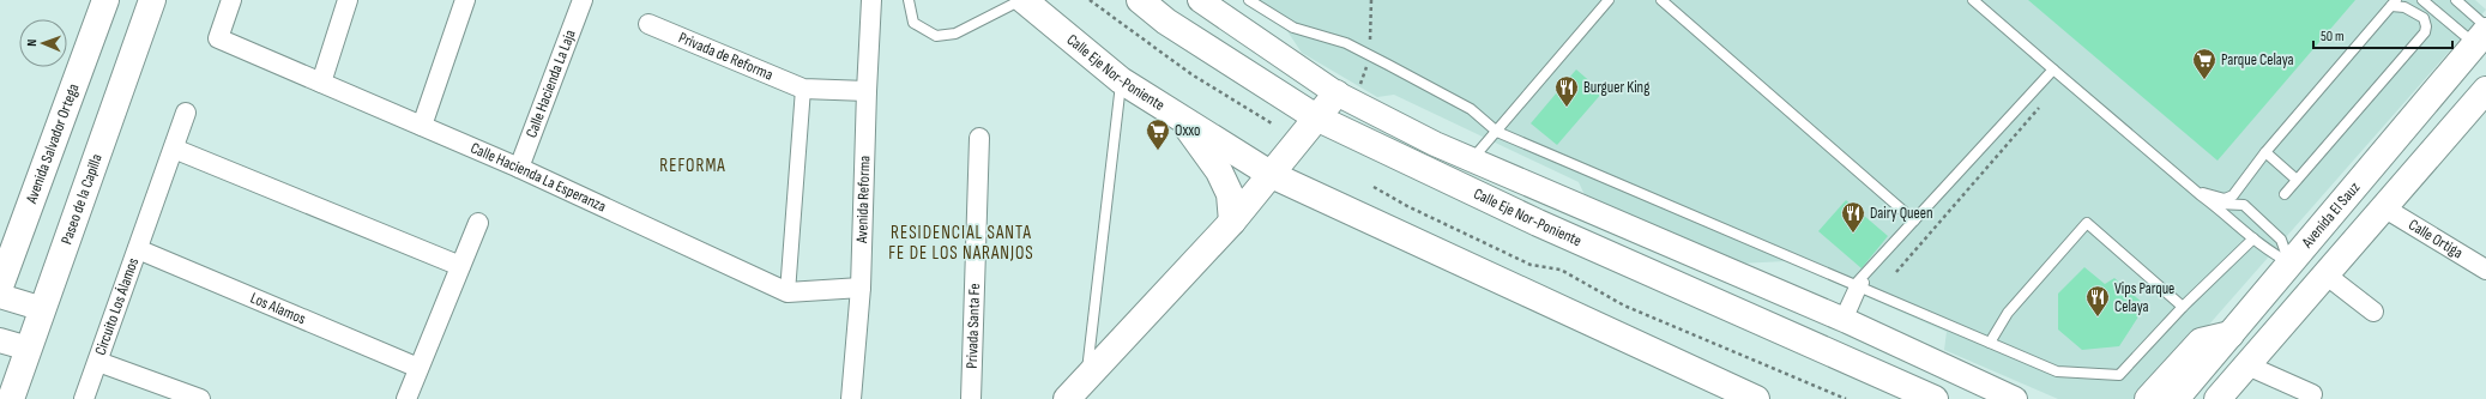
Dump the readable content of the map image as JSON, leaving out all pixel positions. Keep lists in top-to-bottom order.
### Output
{
  "streets": {
    "main road": [
      "Calle Eje Nor-Poniente",
      "Avenida Salvador Ortega",
      "Paseo de la Capilla",
      "Avenida El Sauz"
    ],
    "street": [
      "Privada de Reforma",
      "Calle Hacienda La Laja",
      "Calle Hacienda La Esperanza",
      "Avenida Reforma",
      "Calle Ortiga",
      "Circuito Los Álamos",
      "Los Alamos",
      "Privada Santa Fe"
    ]
  },
  "crossings": [
    ["Calle Hacienda La Laja", "Calle Hacienda La Esperanza"],
    ["Calle Hacienda La Esperanza", "Avenida Reforma"],
    ["Circuito Los Álamos", "Los Alamos"]
  ],
  "districts": ["REFORMA", "RESIDENCIAL SANTA FE DE LOS NARANJOS"],
  "places": {
    "supermarket": ["Parque Celaya", "Oxxo"],
    "restaurant": ["Burguer King", "Dairy Queen", "Vips Parque Celaya"]
  },
  "scale_bar": "50 m",
  "north": "left"
}
